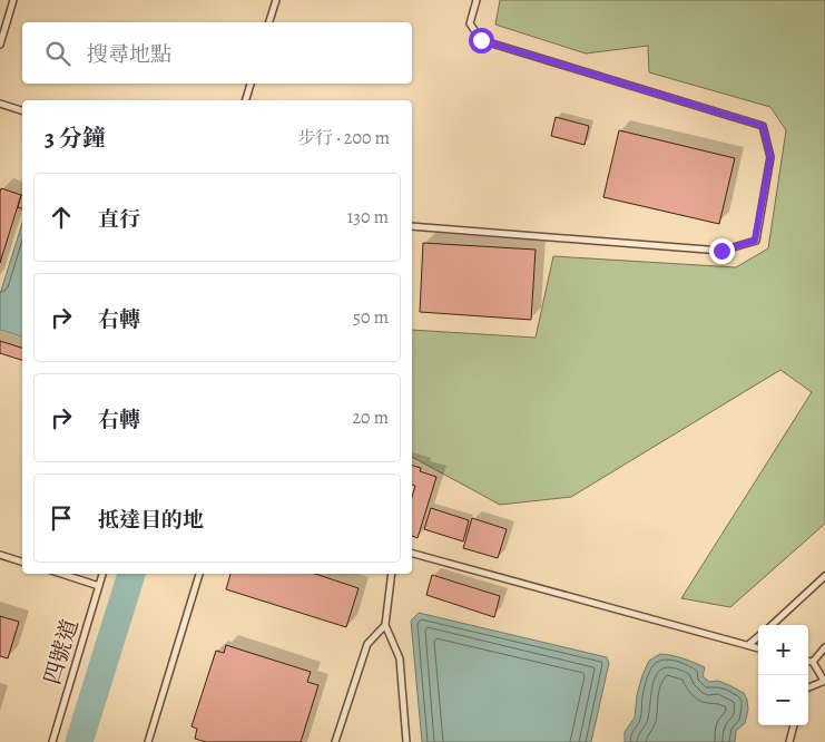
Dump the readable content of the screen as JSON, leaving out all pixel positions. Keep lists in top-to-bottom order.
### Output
{
  "streets": {
    "lane": ["四號道"]
  },
  "page": {
    "search": "搜尋地點",
    "heading": ["3 分鐘", "步行 · 200 m"],
    "list": [
      ["直行", "130 m"],
      ["右轉", "50 m"],
      ["右轉", "20 m"],
      "抵達目的地"
    ],
    "map_buttons": ["+", "−"]
  }
}
